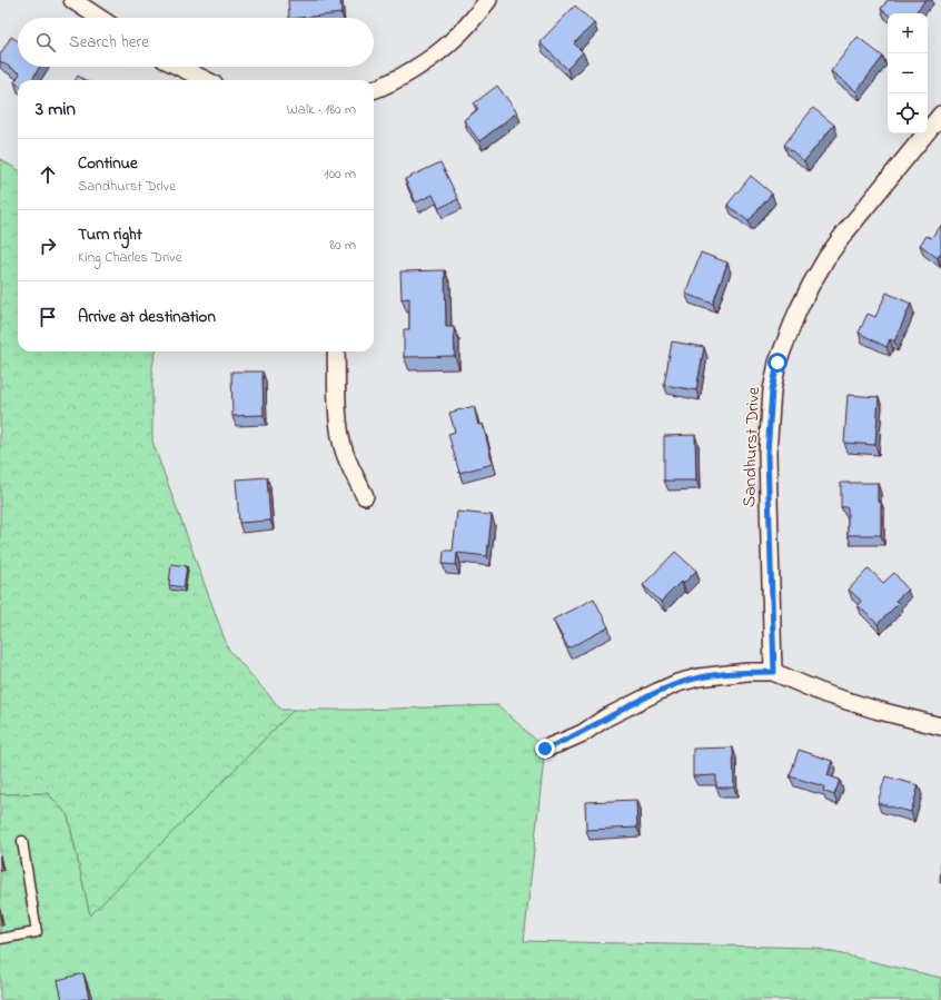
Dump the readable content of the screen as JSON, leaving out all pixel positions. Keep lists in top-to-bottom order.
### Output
{
  "streets": {
    "street": ["Sandhurst Drive"]
  },
  "page": {
    "map_buttons": ["+", "−"],
    "search": "Search here",
    "heading": ["3 min", "Walk · 180 m"],
    "list": [
      ["Continue", "Sandhurst Drive", "100 m"],
      ["Turn right", "King Charles Drive", "80 m"],
      "Arrive at destination"
    ]
  }
}
